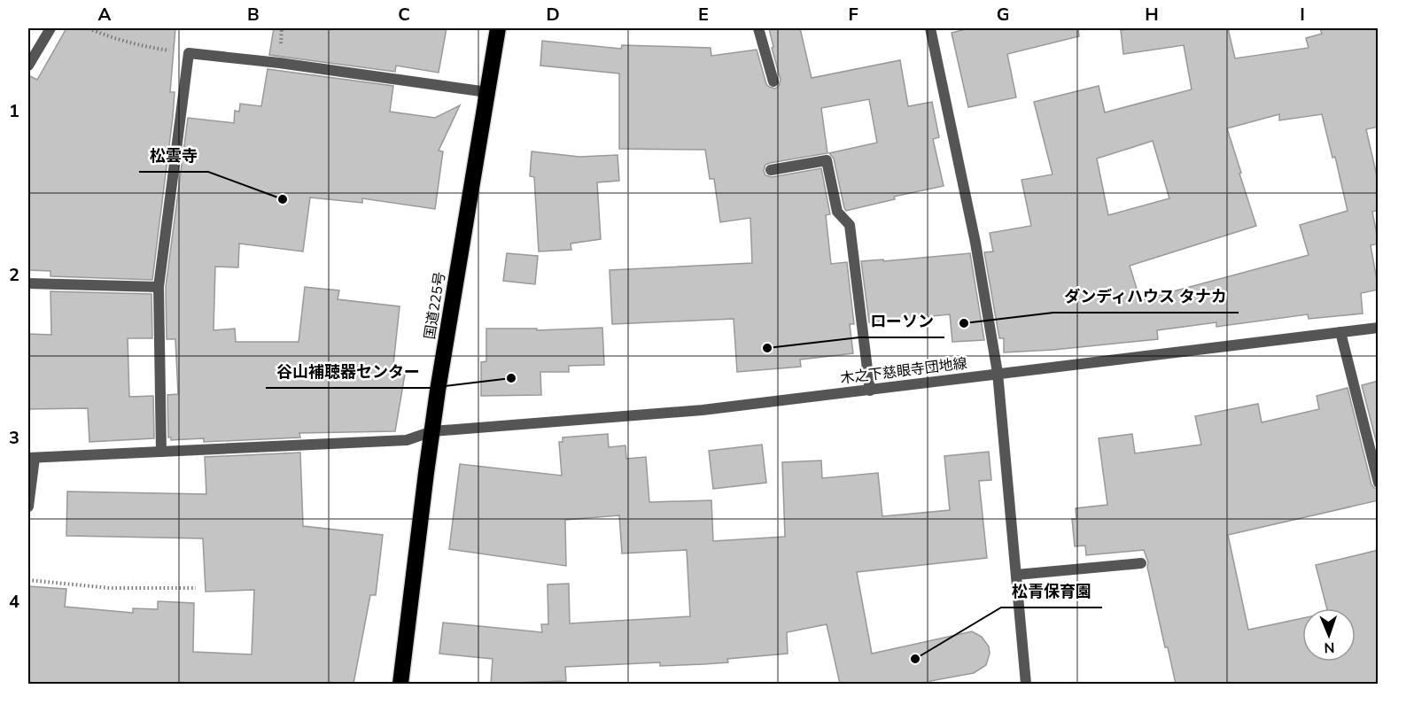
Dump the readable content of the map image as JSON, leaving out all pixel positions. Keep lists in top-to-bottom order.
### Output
{
  "streets": {
    "highway": ["国道225号"],
    "street": ["木之下慈眼寺団地線"]
  },
  "crossings": [
    ["国道225号", "木之下慈眼寺団地線"]
  ],
  "places": [
    "松雲寺",
    "ダンディハウス タナカ",
    "ローソン",
    "谷山補聴器センター",
    "松青保育園"
  ],
  "north": "bottom",
  "grid": {
    "columns": [
      "A",
      "B",
      "C",
      "D",
      "E",
      "F",
      "G",
      "H",
      "I"
    ],
    "rows": [
      "1",
      "2",
      "3",
      "4"
    ]
  }
}
